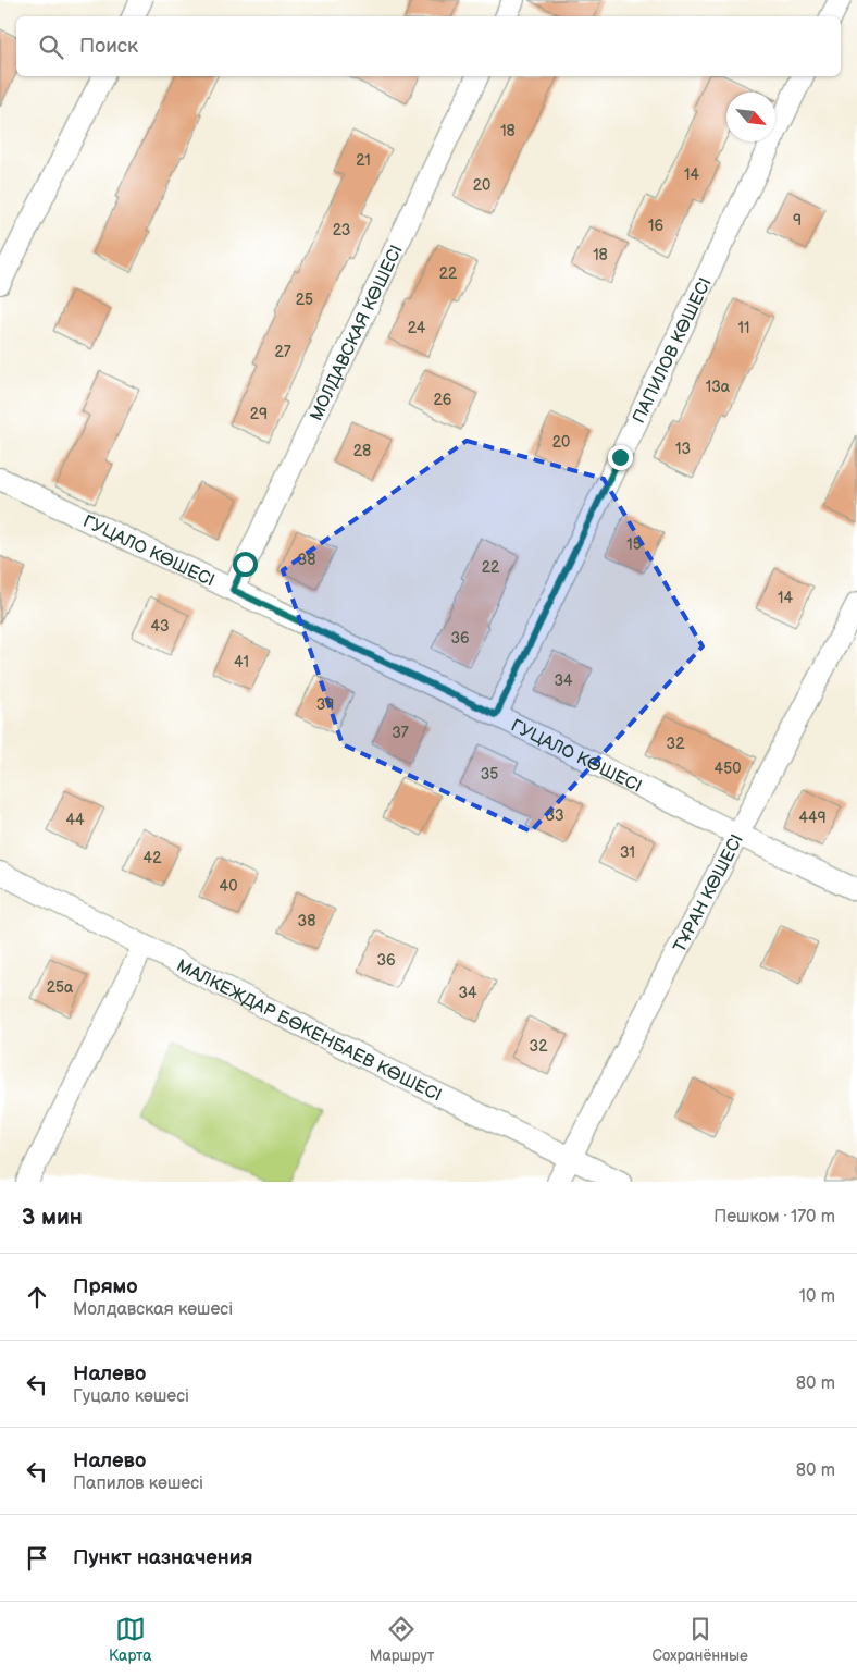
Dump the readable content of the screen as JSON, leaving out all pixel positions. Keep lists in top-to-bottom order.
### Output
{
  "streets": {
    "street": [
      "МОЛДАВСКАЯ КӨШЕСІ",
      "ПАПИЛОВ КӨШЕСІ",
      "ГУЦАЛО КӨШЕСІ",
      "ТҰРАН КӨШЕСІ",
      "МАЛКЕЖДАР БӨКЕНБАЕВ КӨШЕСІ"
    ]
  },
  "crossings": [
    ["МОЛДАВСКАЯ КӨШЕСІ", "ГУЦАЛО КӨШЕСІ"],
    ["ПАПИЛОВ КӨШЕСІ", "ГУЦАЛО КӨШЕСІ"],
    ["ГУЦАЛО КӨШЕСІ", "ТҰРАН КӨШЕСІ"],
    ["ТҰРАН КӨШЕСІ", "МАЛКЕЖДАР БӨКЕНБАЕВ КӨШЕСІ"]
  ],
  "house_numbers": [
    "18",
    "21",
    "14",
    "20",
    "9",
    "16",
    "23",
    "18",
    "22",
    "25",
    "24",
    "11",
    "27",
    "13а",
    "26",
    "29",
    "20",
    "13",
    "28",
    "15",
    "38",
    "22",
    "14",
    "43",
    "36",
    "41",
    "34",
    "39",
    "37",
    "32",
    "450",
    "35",
    "33",
    "449",
    "44",
    "31",
    "42",
    "40",
    "38",
    "36",
    "25а",
    "34",
    "32"
  ],
  "north": "bottom right",
  "page": {
    "search": "Поиск",
    "heading": ["3 мин", "Пешком · 170 m"],
    "list": [
      ["Прямо", "Молдавская көшесі", "10 m"],
      ["Налево", "Гуцало көшесі", "80 m"],
      ["Налево", "Папилов көшесі", "80 m"],
      "Пункт назначения"
    ],
    "nav": ["Карта", "Маршрут", "Сохранённые"]
  }
}
